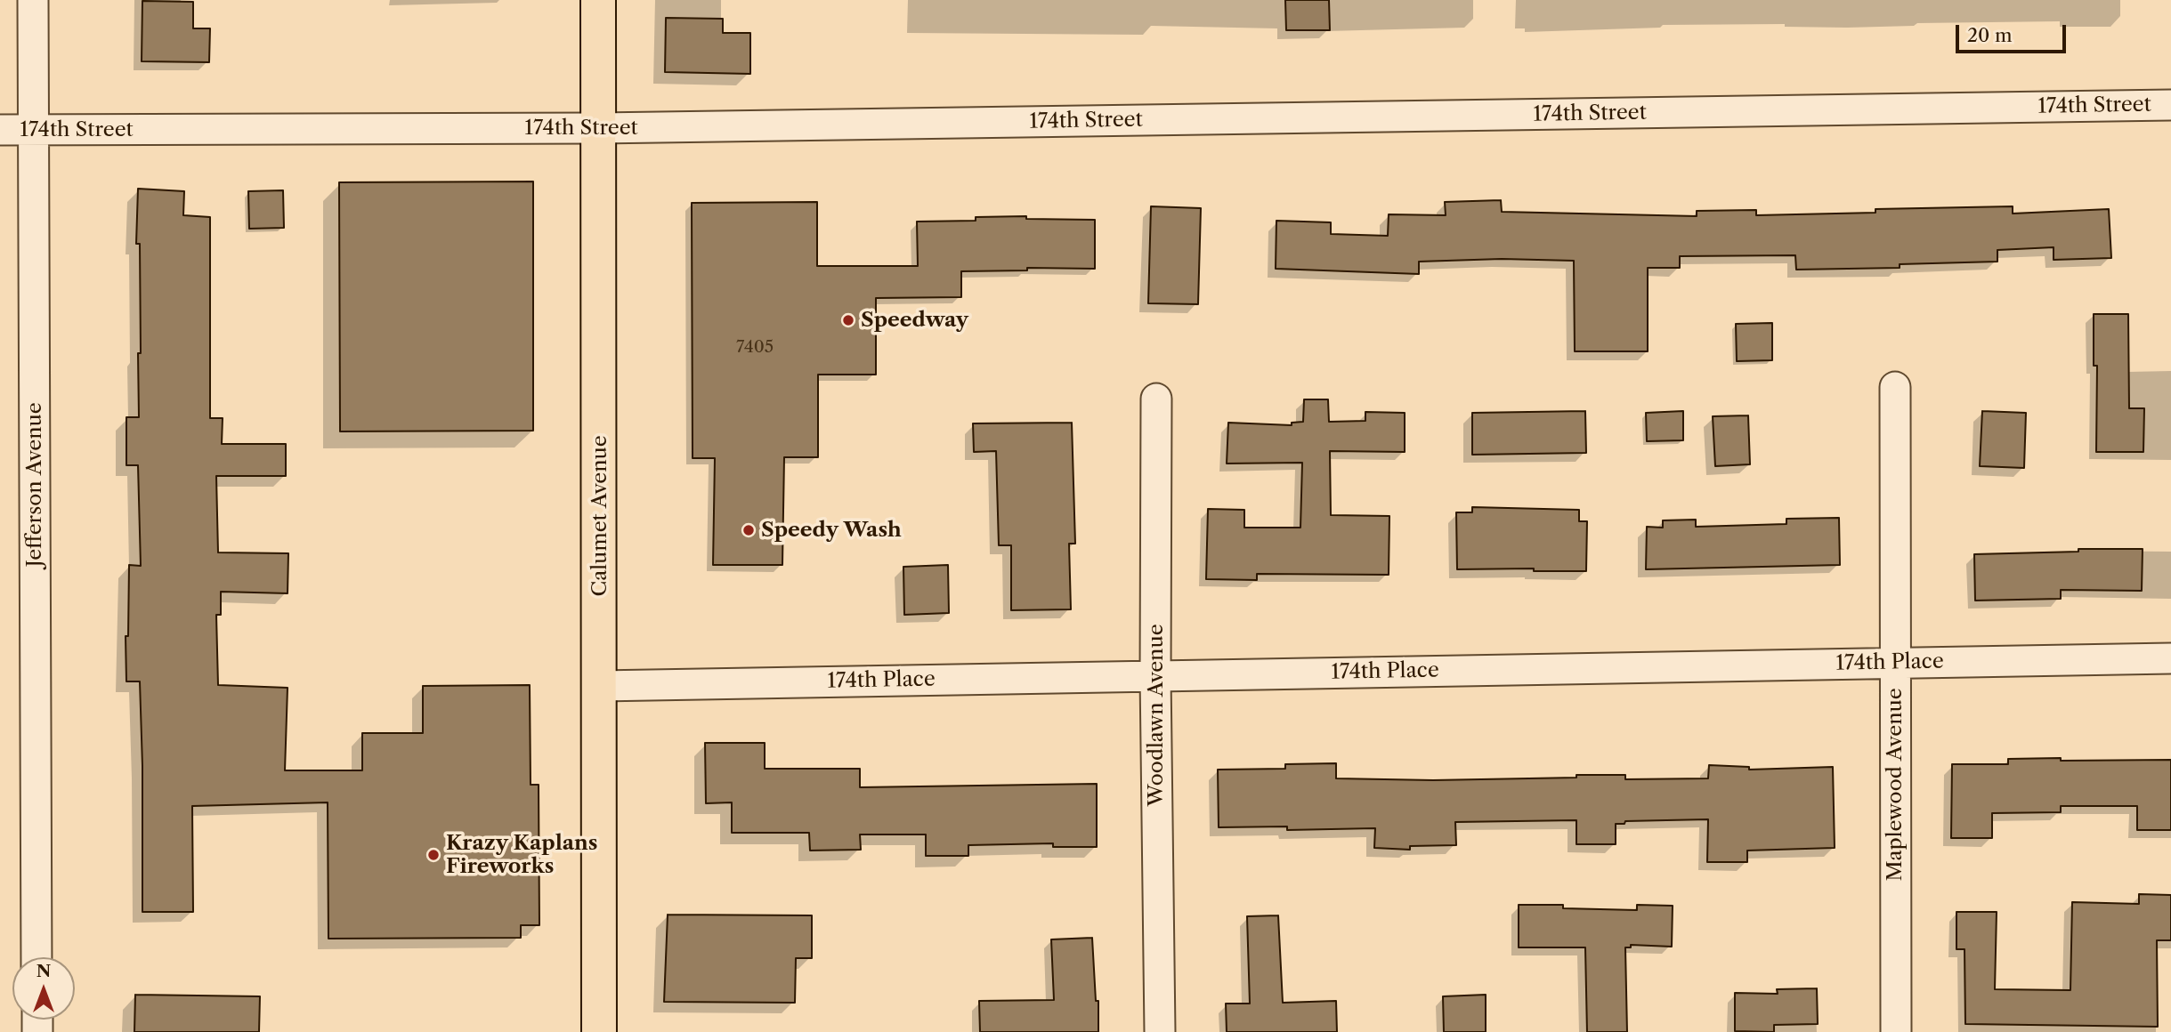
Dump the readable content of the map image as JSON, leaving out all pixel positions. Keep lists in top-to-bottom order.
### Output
{
  "streets": {
    "main road": ["Calumet Avenue"],
    "street": [
      "174th Street",
      "Jefferson Avenue",
      "174th Place",
      "Woodlawn Avenue",
      "Maplewood Avenue"
    ]
  },
  "crossings": [
    ["174th Street", "Jefferson Avenue"],
    ["174th Street", "Calumet Avenue"],
    ["Calumet Avenue", "174th Place"],
    ["174th Place", "Woodlawn Avenue"],
    ["174th Place", "Maplewood Avenue"]
  ],
  "places": ["Speedway", "Speedy Wash", "Krazy Kaplans Fireworks"],
  "house_numbers": ["7405"],
  "scale_bar": "20 m",
  "north": "top"
}
